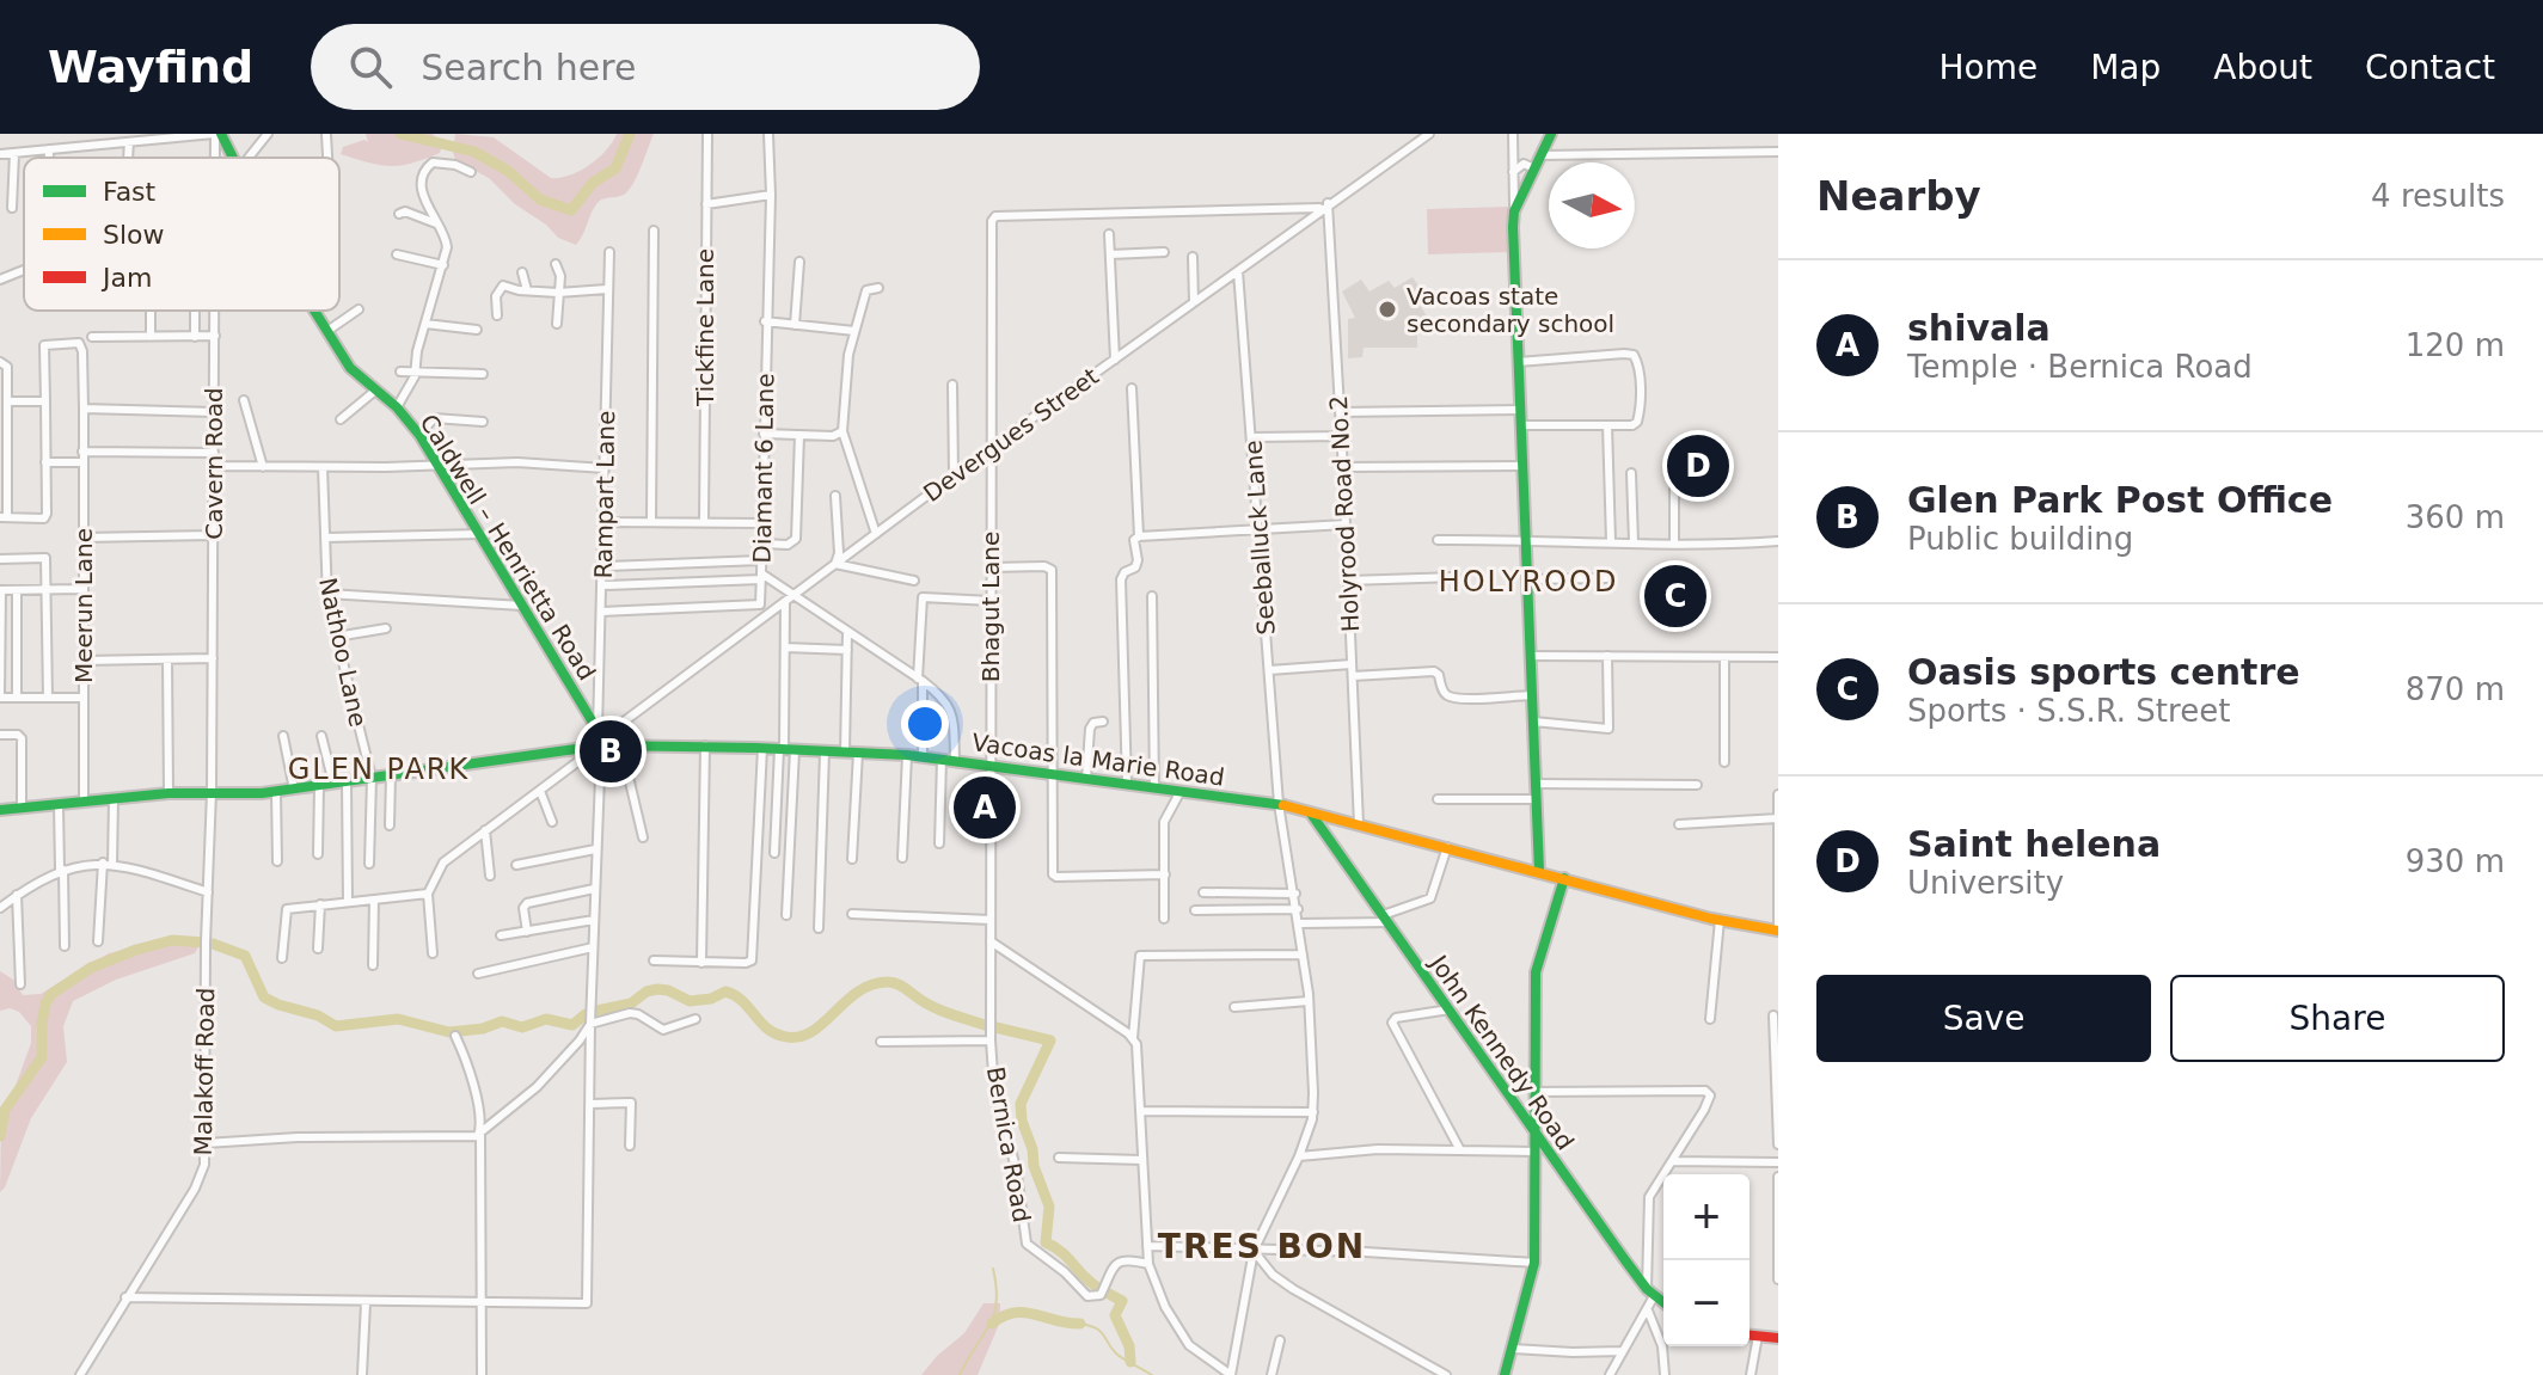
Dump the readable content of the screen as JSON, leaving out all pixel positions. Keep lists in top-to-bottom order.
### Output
{
  "streets": {
    "main road": ["Caldwell – Henrietta Road", "Vacoas la Marie Road", "John Kennedy Road"],
    "street": [
      "Tickfine Lane",
      "Devergues Street",
      "Cavern Road",
      "Diamant 6 Lane",
      "Rampart Lane",
      "Holyrood Road No.2",
      "Seeballuck Lane",
      "Meerun Lane",
      "Bhagut Lane",
      "Nathoo Lane",
      "Malakoff Road",
      "Bernica Road"
    ]
  },
  "crossings": [
    ["Devergues Street", "Diamant 6 Lane"],
    ["Devergues Street", "Rampart Lane"],
    ["Devergues Street", "Holyrood Road No.2"],
    ["Devergues Street", "Seeballuck Lane"],
    ["Devergues Street", "Caldwell – Henrietta Road"],
    ["Devergues Street", "Bhagut Lane"],
    ["Devergues Street", "Vacoas la Marie Road"],
    ["Cavern Road", "Caldwell – Henrietta Road"],
    ["Cavern Road", "Vacoas la Marie Road"],
    ["Cavern Road", "Malakoff Road"],
    ["Diamant 6 Lane", "Vacoas la Marie Road"],
    ["Rampart Lane", "Caldwell – Henrietta Road"],
    ["Rampart Lane", "Vacoas la Marie Road"],
    ["Holyrood Road No.2", "Bhagut Lane"],
    ["Holyrood Road No.2", "Vacoas la Marie Road"],
    ["Seeballuck Lane", "Vacoas la Marie Road"],
    ["Caldwell – Henrietta Road", "Vacoas la Marie Road"],
    ["Meerun Lane", "Vacoas la Marie Road"],
    ["Bhagut Lane", "Vacoas la Marie Road"],
    ["Bhagut Lane", "Bernica Road"],
    ["Nathoo Lane", "Vacoas la Marie Road"],
    ["Vacoas la Marie Road", "John Kennedy Road"],
    ["Vacoas la Marie Road", "Malakoff Road"],
    ["Vacoas la Marie Road", "Bernica Road"]
  ],
  "districts": ["HOLYROOD", "GLEN PARK", "TRES BON"],
  "places": ["Vacoas state secondary school"],
  "legend": ["Fast", "Slow", "Jam"],
  "north": "right",
  "page": {
    "header": "Wayfind",
    "search": "Search here",
    "nav": [
      "Home",
      "Map",
      "About",
      "Contact"
    ],
    "heading": ["Nearby", "4 results"],
    "list": [
      {
        "mark": "A",
        "name": "shivala",
        "note": "Temple · Bernica Road",
        "value": "120 m"
      },
      {
        "mark": "B",
        "name": "Glen Park Post Office",
        "note": "Public building",
        "value": "360 m"
      },
      {
        "mark": "C",
        "name": "Oasis sports centre",
        "note": "Sports · S.S.R. Street",
        "value": "870 m"
      },
      {
        "mark": "D",
        "name": "Saint helena",
        "note": "University",
        "value": "930 m"
      }
    ],
    "pins": [
      "D",
      "C",
      "B",
      "A"
    ],
    "buttons": ["Save", "Share"],
    "map_buttons": ["+", "−"]
  }
}
